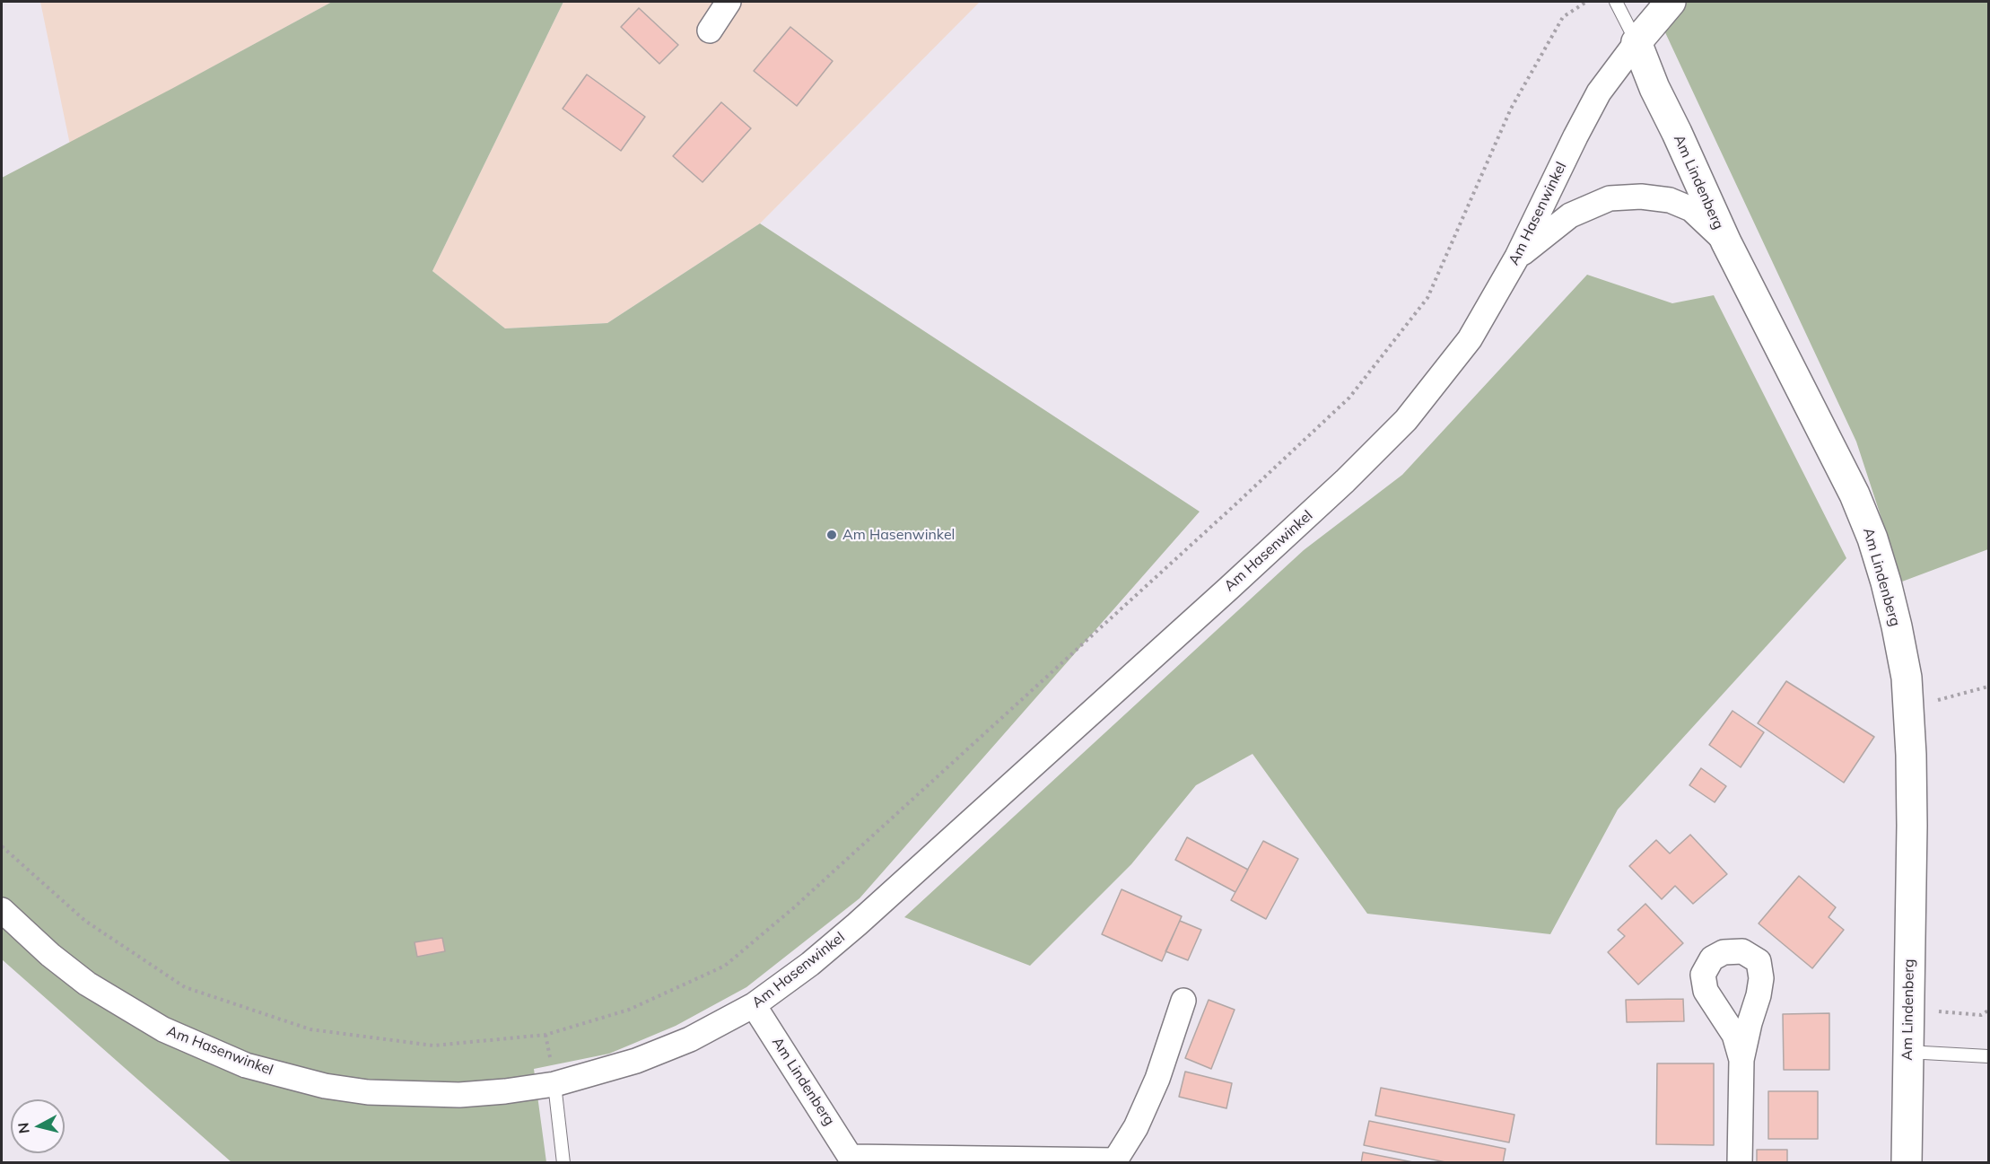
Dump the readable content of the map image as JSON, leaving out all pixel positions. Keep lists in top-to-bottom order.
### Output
{
  "streets": {
    "street": ["Am Lindenberg", "Am Hasenwinkel"]
  },
  "crossings": [
    ["Am Lindenberg", "Am Hasenwinkel"]
  ],
  "places": ["Am Hasenwinkel"],
  "north": "left"
}
